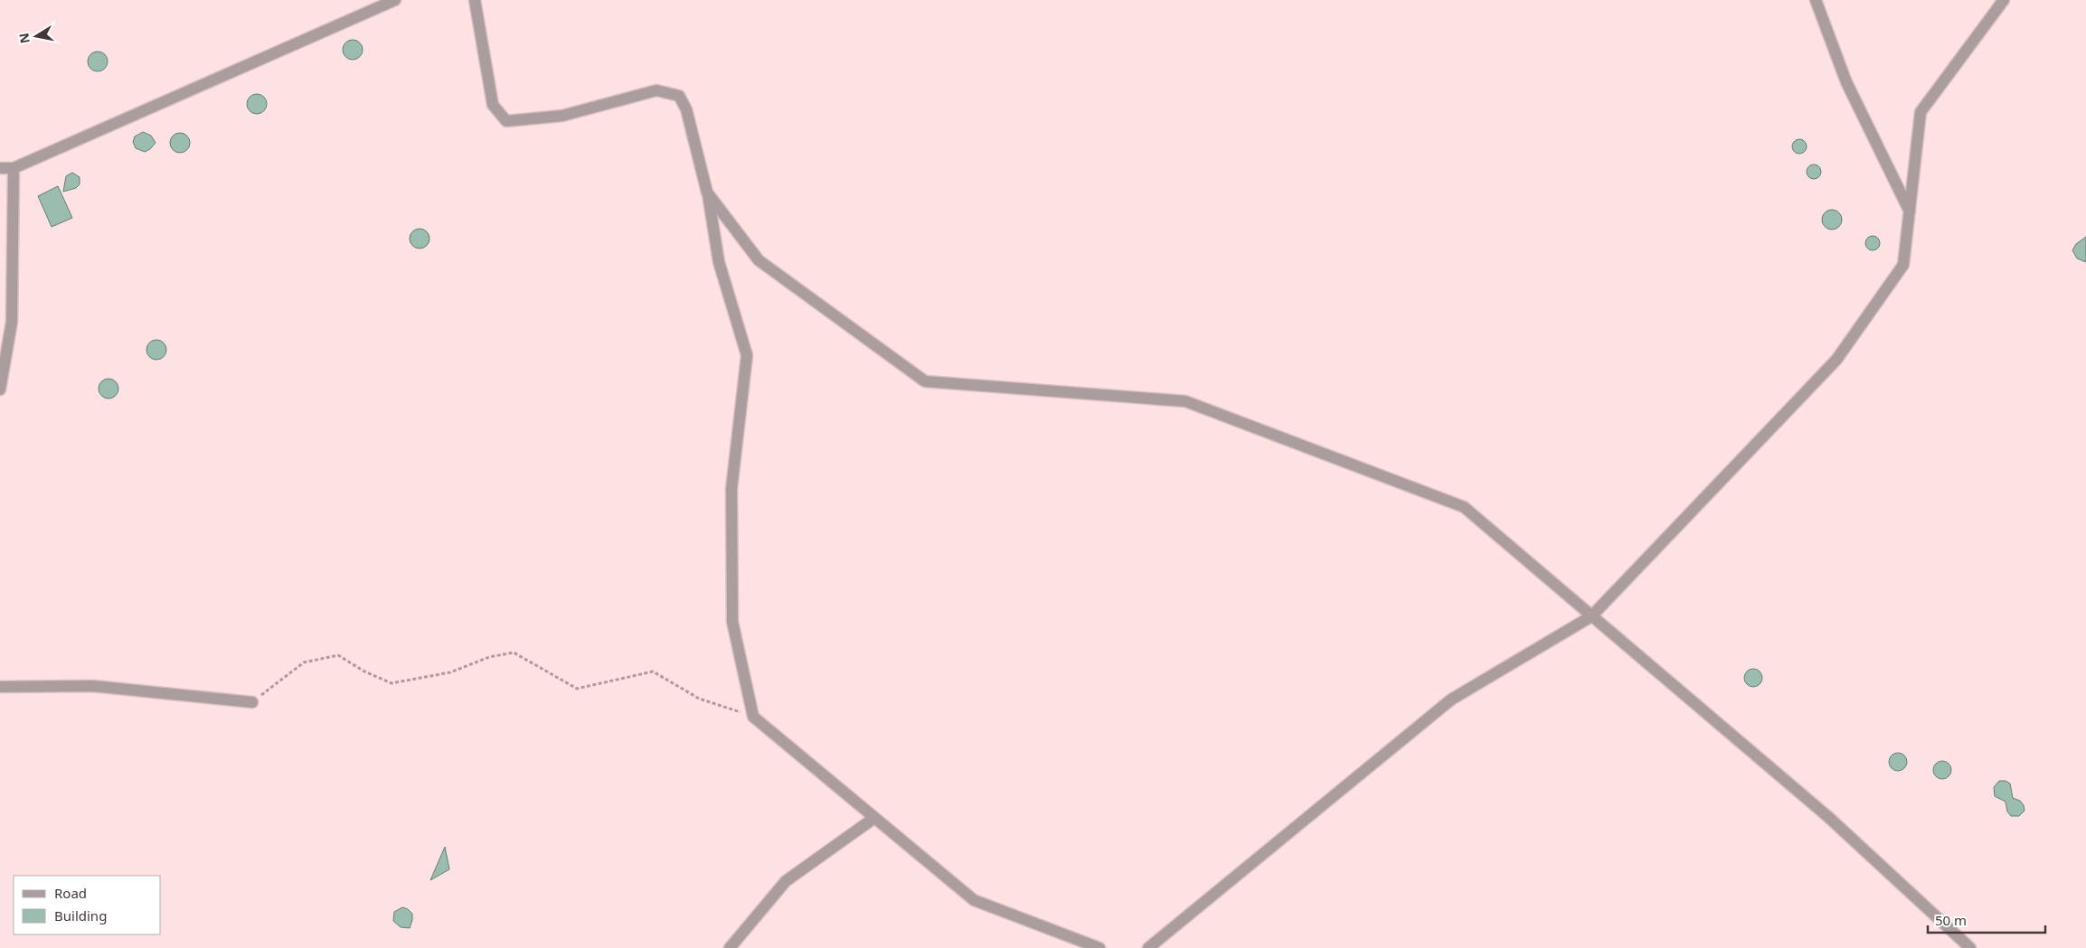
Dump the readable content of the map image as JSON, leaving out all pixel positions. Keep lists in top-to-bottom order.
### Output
{
  "legend": ["Road", "Building"],
  "scale_bar": "50 m",
  "north": "left"
}
